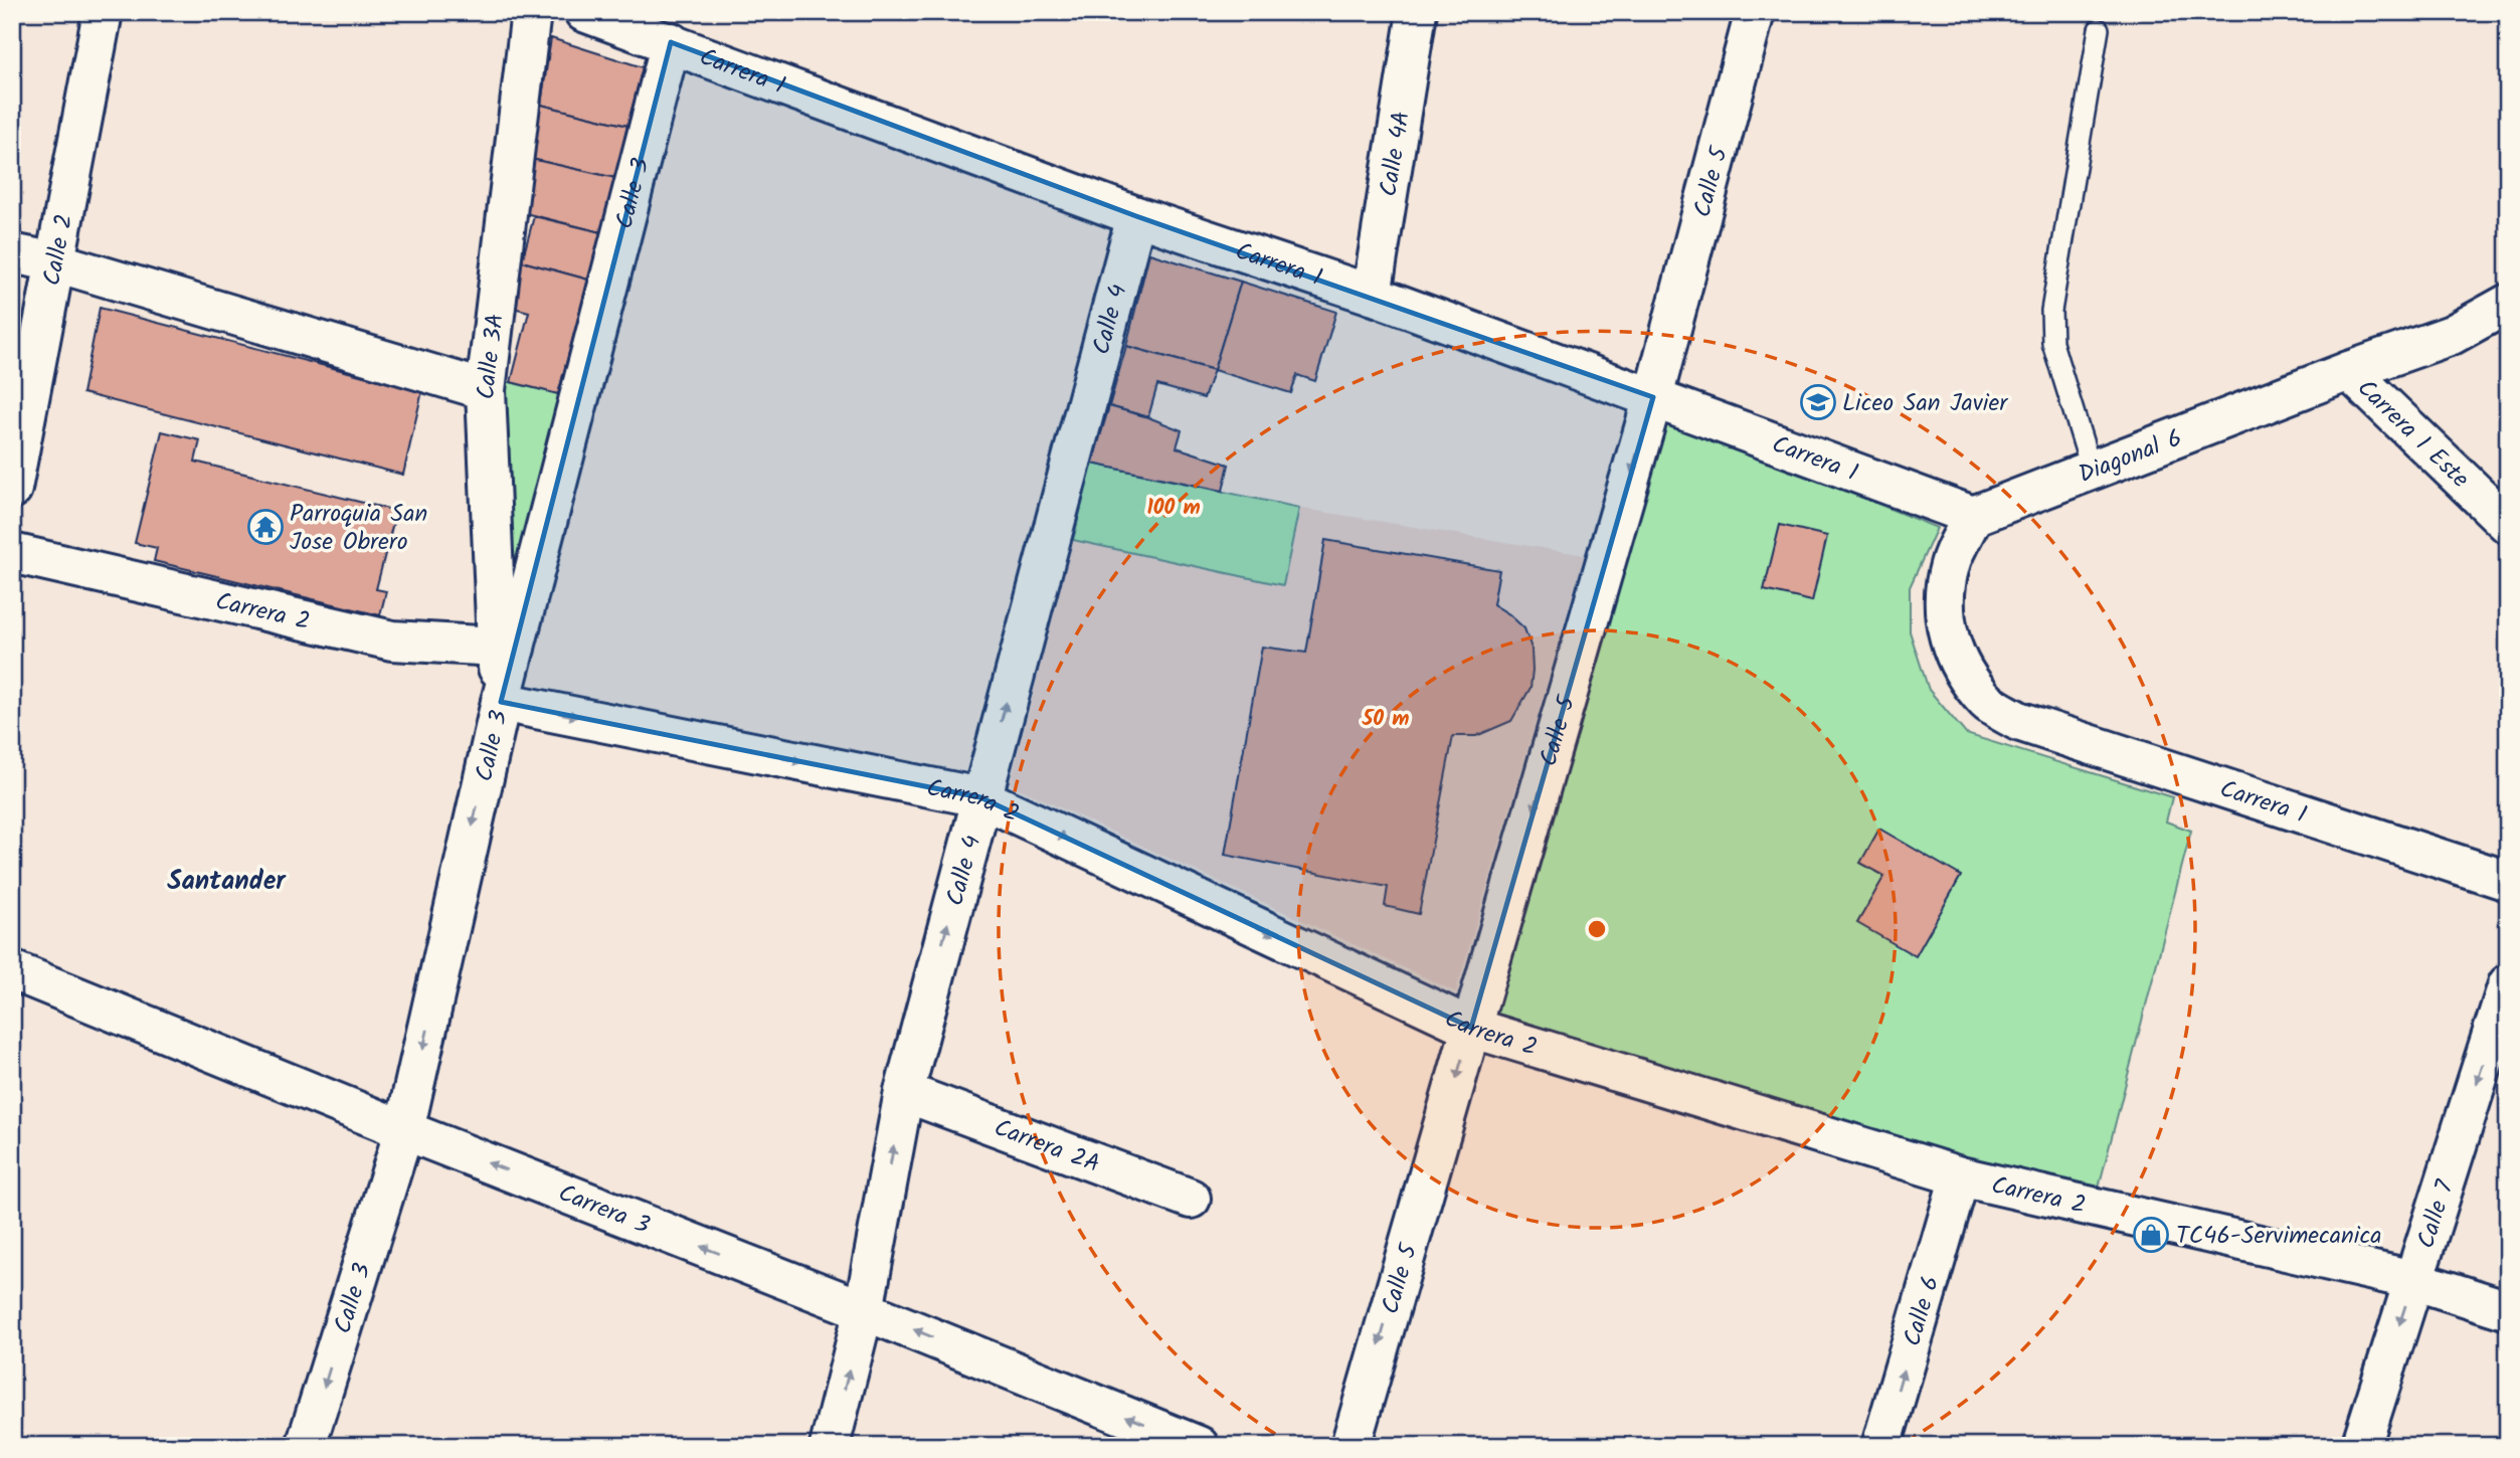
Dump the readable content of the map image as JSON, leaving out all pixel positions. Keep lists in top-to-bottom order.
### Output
{
  "streets": {
    "street": [
      "Carrera 1",
      "Calle 4A",
      "Calle 5",
      "Calle 3",
      "Calle 2",
      "Calle 4",
      "Calle 3A",
      "Carrera 1 Este",
      "Diagonal 6",
      "Carrera 2",
      "Carrera 2A",
      "Carrera 3",
      "Calle 7",
      "Calle 6"
    ]
  },
  "crossings": [
    ["Carrera 1", "Calle 4A"],
    ["Carrera 1", "Calle 5"],
    ["Carrera 1", "Calle 3"],
    ["Carrera 1", "Calle 4"],
    ["Carrera 1", "Diagonal 6"],
    ["Calle 5", "Carrera 2"],
    ["Calle 3", "Calle 3A"],
    ["Calle 3", "Carrera 2"],
    ["Calle 3", "Carrera 3"],
    ["Calle 4", "Carrera 2"],
    ["Calle 4", "Carrera 2A"],
    ["Calle 4", "Carrera 3"],
    ["Calle 3A", "Carrera 2"],
    ["Carrera 1 Este", "Diagonal 6"],
    ["Carrera 2", "Calle 7"],
    ["Carrera 2", "Calle 6"]
  ],
  "one_way": [
    "Calle 5",
    "Calle 3",
    "Calle 4",
    "Carrera 2",
    "Carrera 3",
    "Calle 7",
    "Calle 6"
  ],
  "districts": ["Santander"],
  "places": {
    "school or university": ["Liceo San Javier"],
    "temple": ["Parroquia San Jose Obrero"],
    "shop": ["TC46-Servimecanica"]
  },
  "rings": ["100 m", "50 m"]
}
